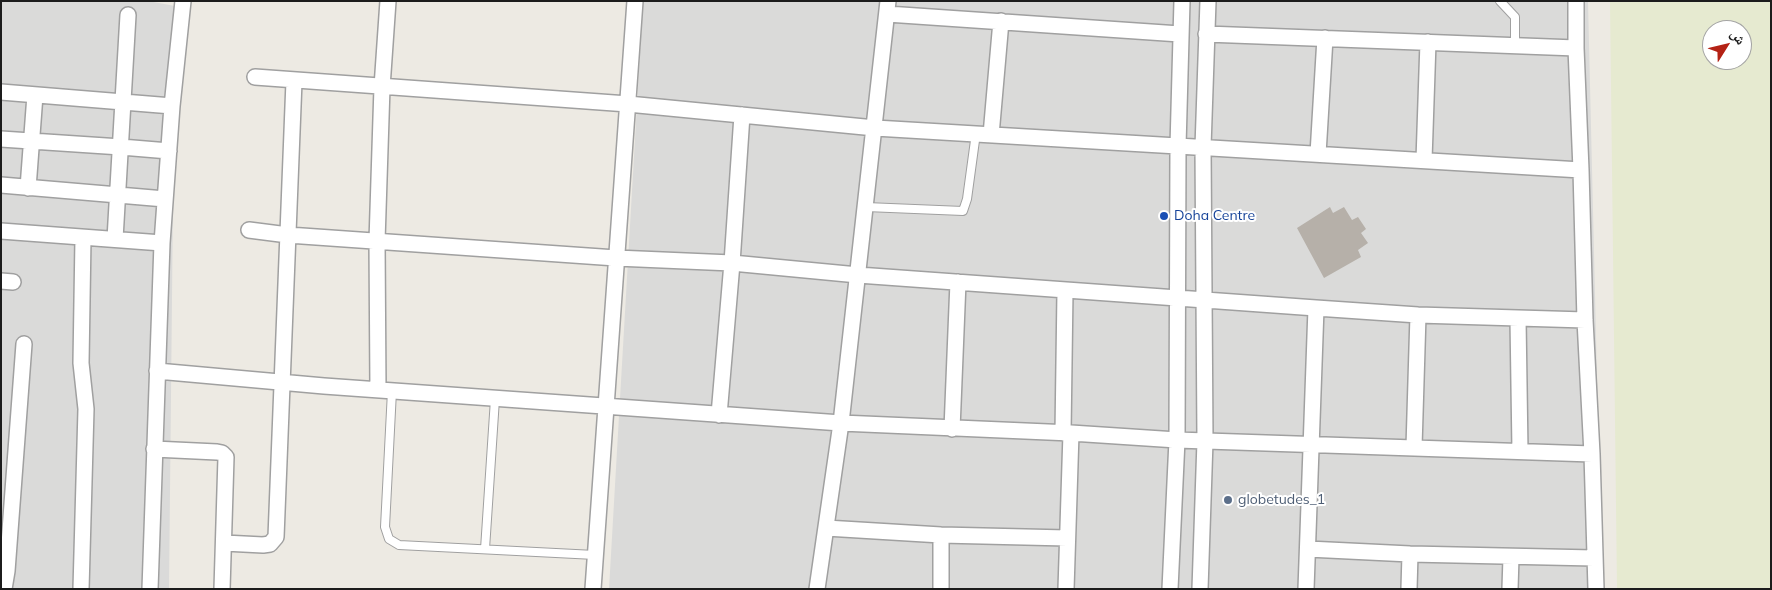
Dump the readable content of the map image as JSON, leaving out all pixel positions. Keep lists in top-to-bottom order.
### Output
{
  "places": ["Doha Centre", "globetudes_1"],
  "north": "top right"
}
